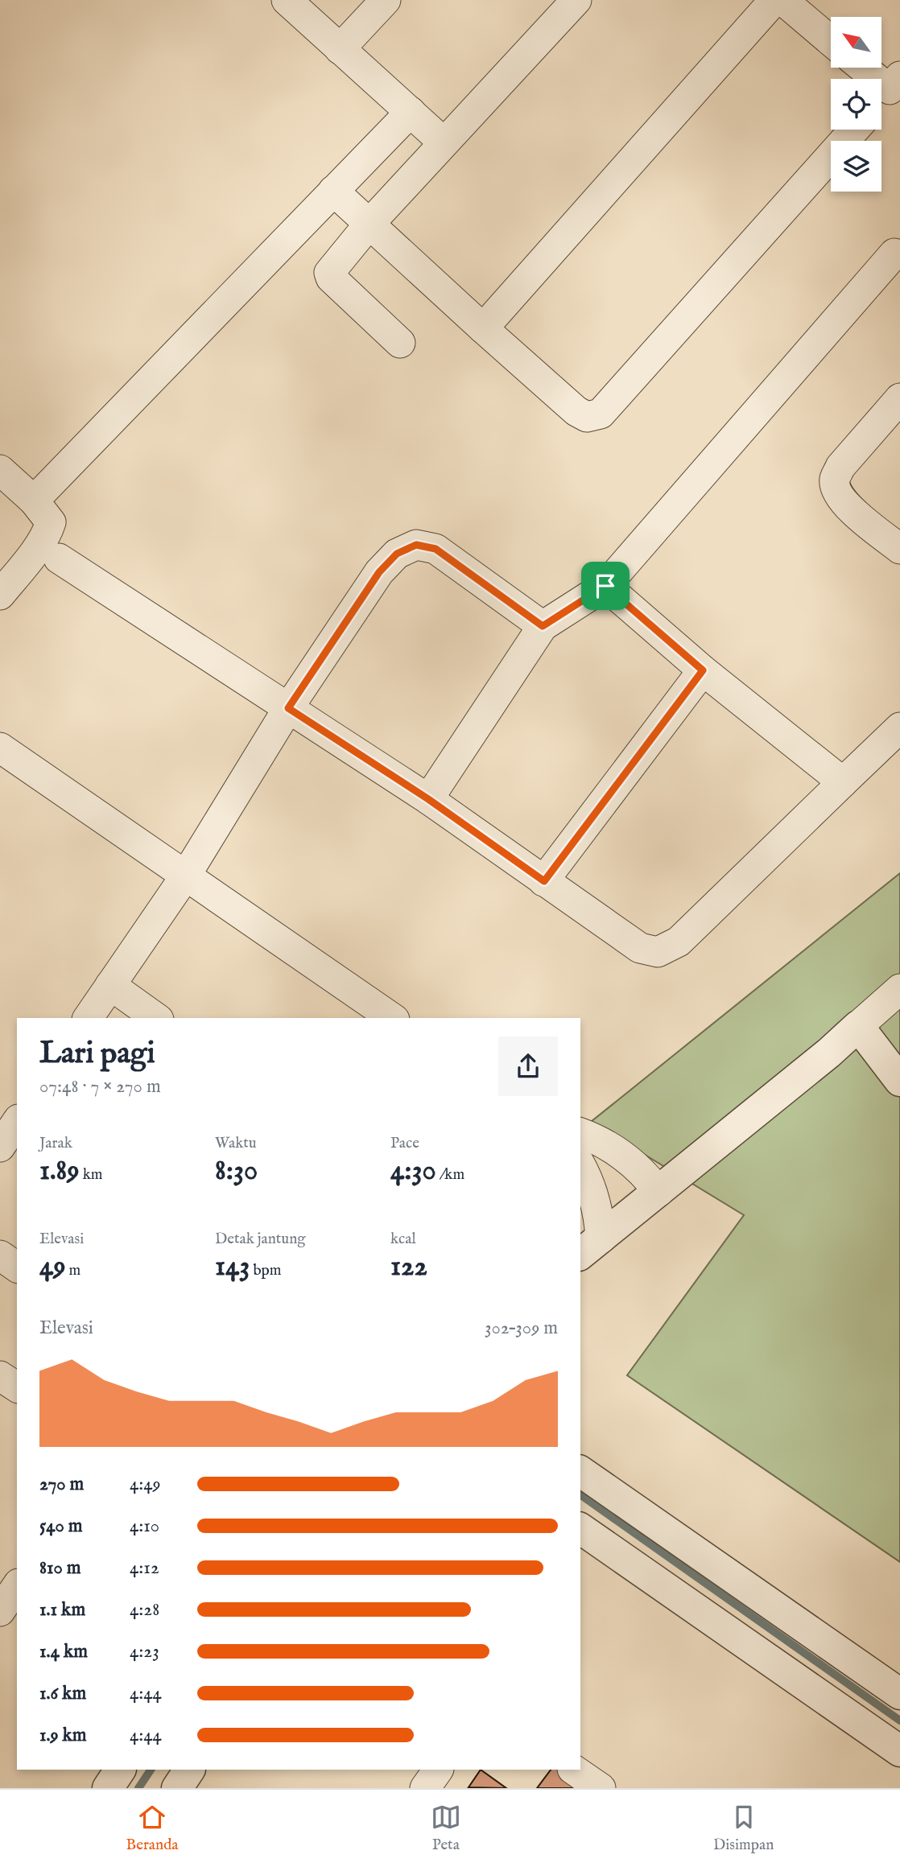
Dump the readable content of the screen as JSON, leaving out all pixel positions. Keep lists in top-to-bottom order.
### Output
{
  "north": "top left",
  "page": {
    "heading": ["Lari pagi", "07:48 · 7 × 270 m"],
    "stats": [
      ["Jarak", "1.89 km"],
      ["Waktu", "8:30"],
      ["Pace", "4:30 /km"],
      ["Elevasi", "49 m"],
      ["Detak jantung", "143 bpm"],
      ["kcal", "122"]
    ],
    "chart": ["Elevasi", "302–309 m"],
    "list": [
      {
        "name": "270 m",
        "note": "4:49"
      },
      {
        "name": "540 m",
        "note": "4:10"
      },
      {
        "name": "810 m",
        "note": "4:12"
      },
      {
        "name": "1.1 km",
        "note": "4:28"
      },
      {
        "name": "1.4 km",
        "note": "4:23"
      },
      {
        "name": "1.6 km",
        "note": "4:44"
      },
      {
        "name": "1.9 km",
        "note": "4:44"
      }
    ],
    "tabs": ["Beranda", "Peta", "Disimpan"]
  }
}
